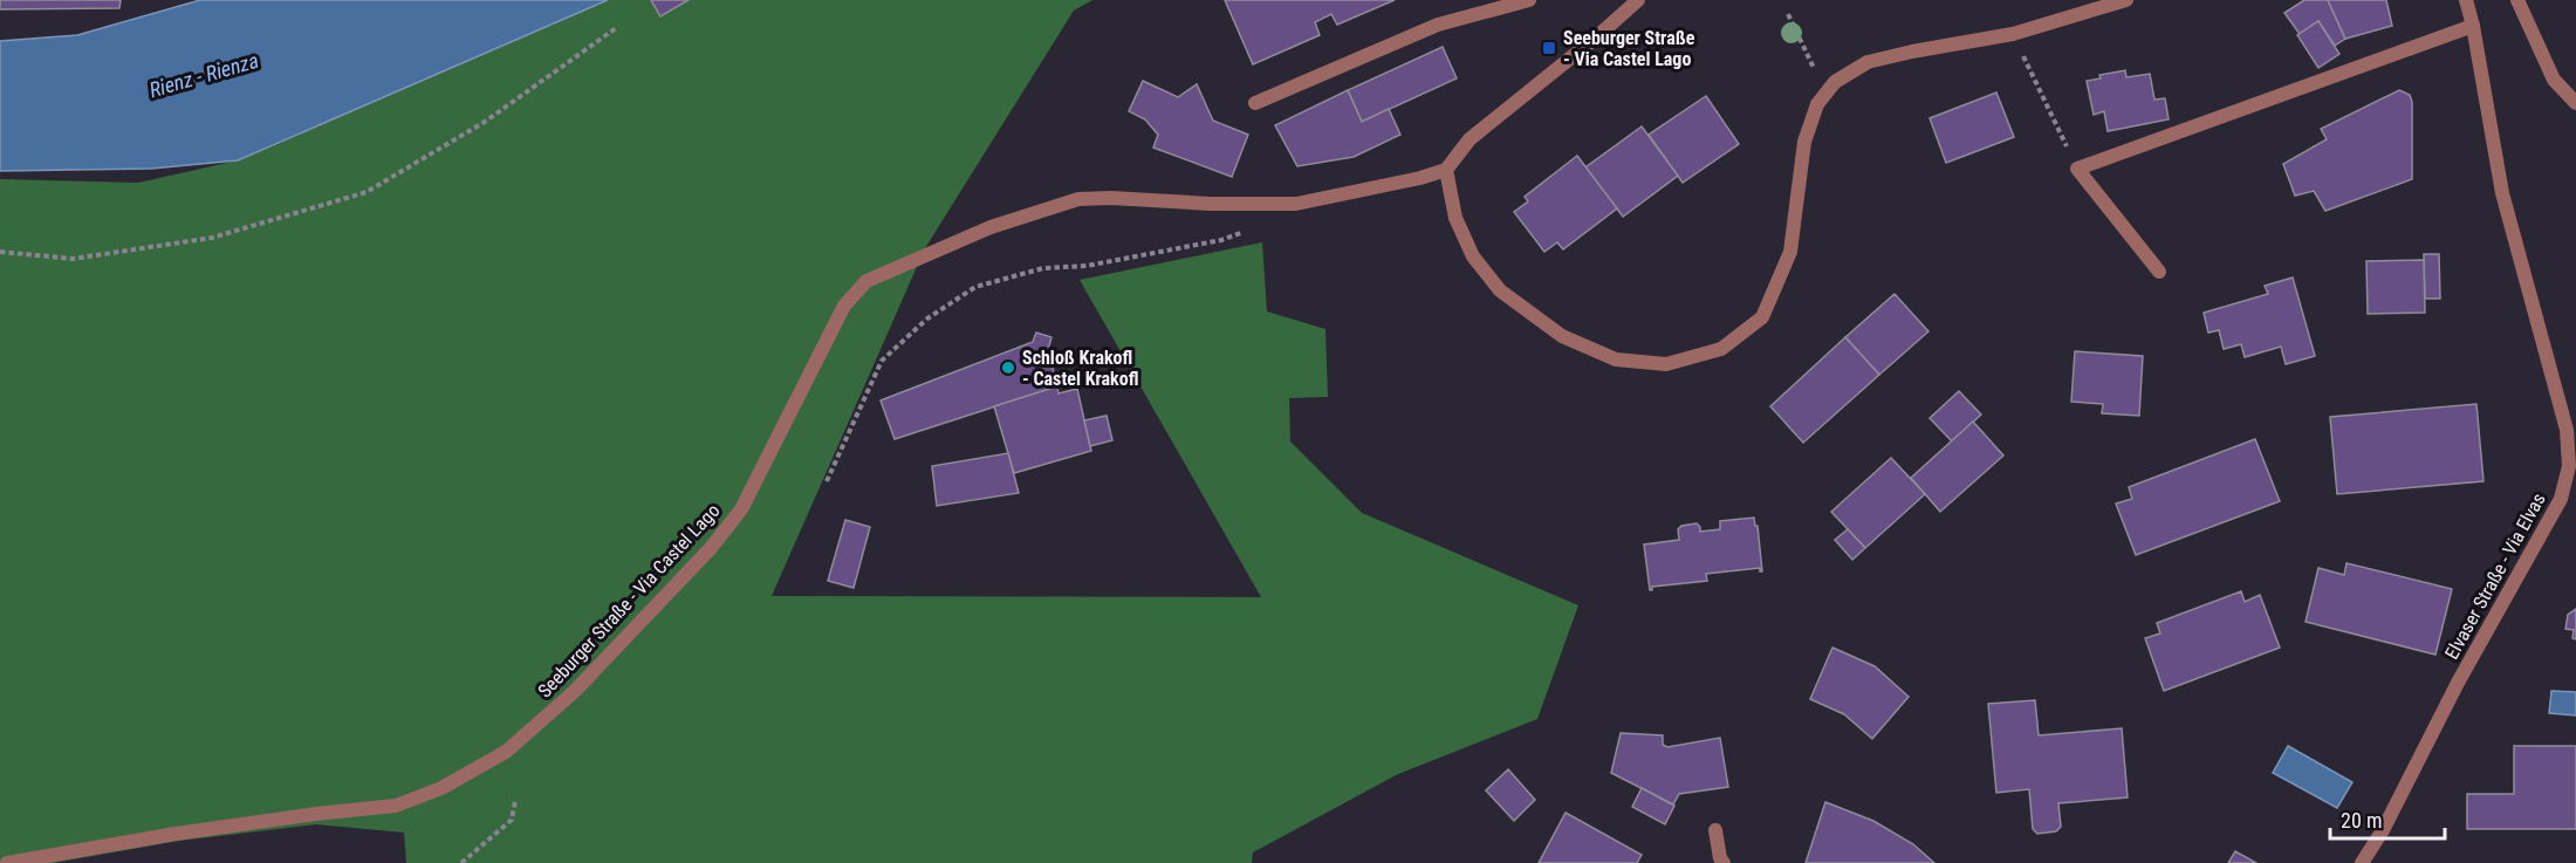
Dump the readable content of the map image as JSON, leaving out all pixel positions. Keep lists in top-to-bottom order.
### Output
{
  "streets": {
    "street": ["Elvaser Straße - Via Elvas", "Seeburger Straße - Via Castel Lago"]
  },
  "water": ["Rienz - Rienza"],
  "places": {
    "transit": ["Seeburger Straße - Via Castel Lago"],
    "other": ["Schloß Krakofl - Castel Krakofl"]
  },
  "scale_bar": "20 m"
}
